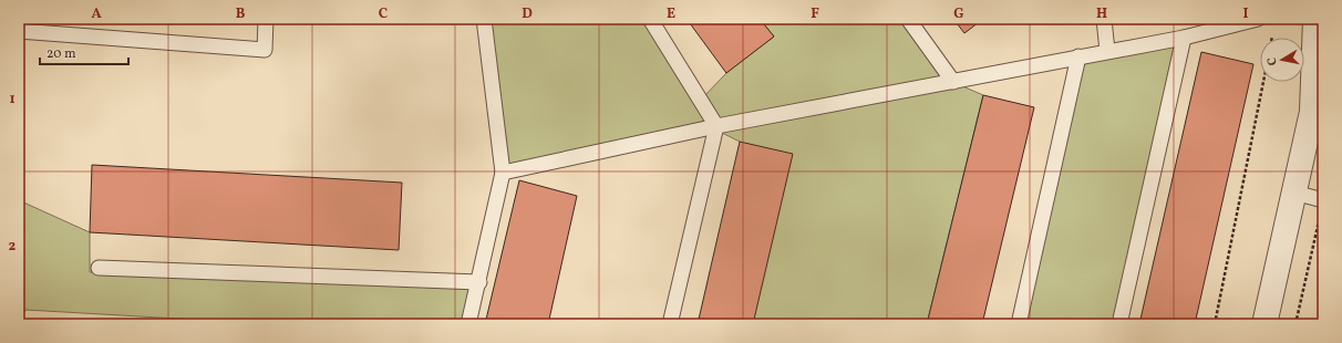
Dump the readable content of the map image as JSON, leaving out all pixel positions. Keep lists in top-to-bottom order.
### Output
{
  "scale_bar": "20 m",
  "north": "left",
  "grid": {
    "columns": [
      "A",
      "B",
      "C",
      "D",
      "E",
      "F",
      "G",
      "H",
      "I"
    ],
    "rows": ["1", "2"]
  }
}
